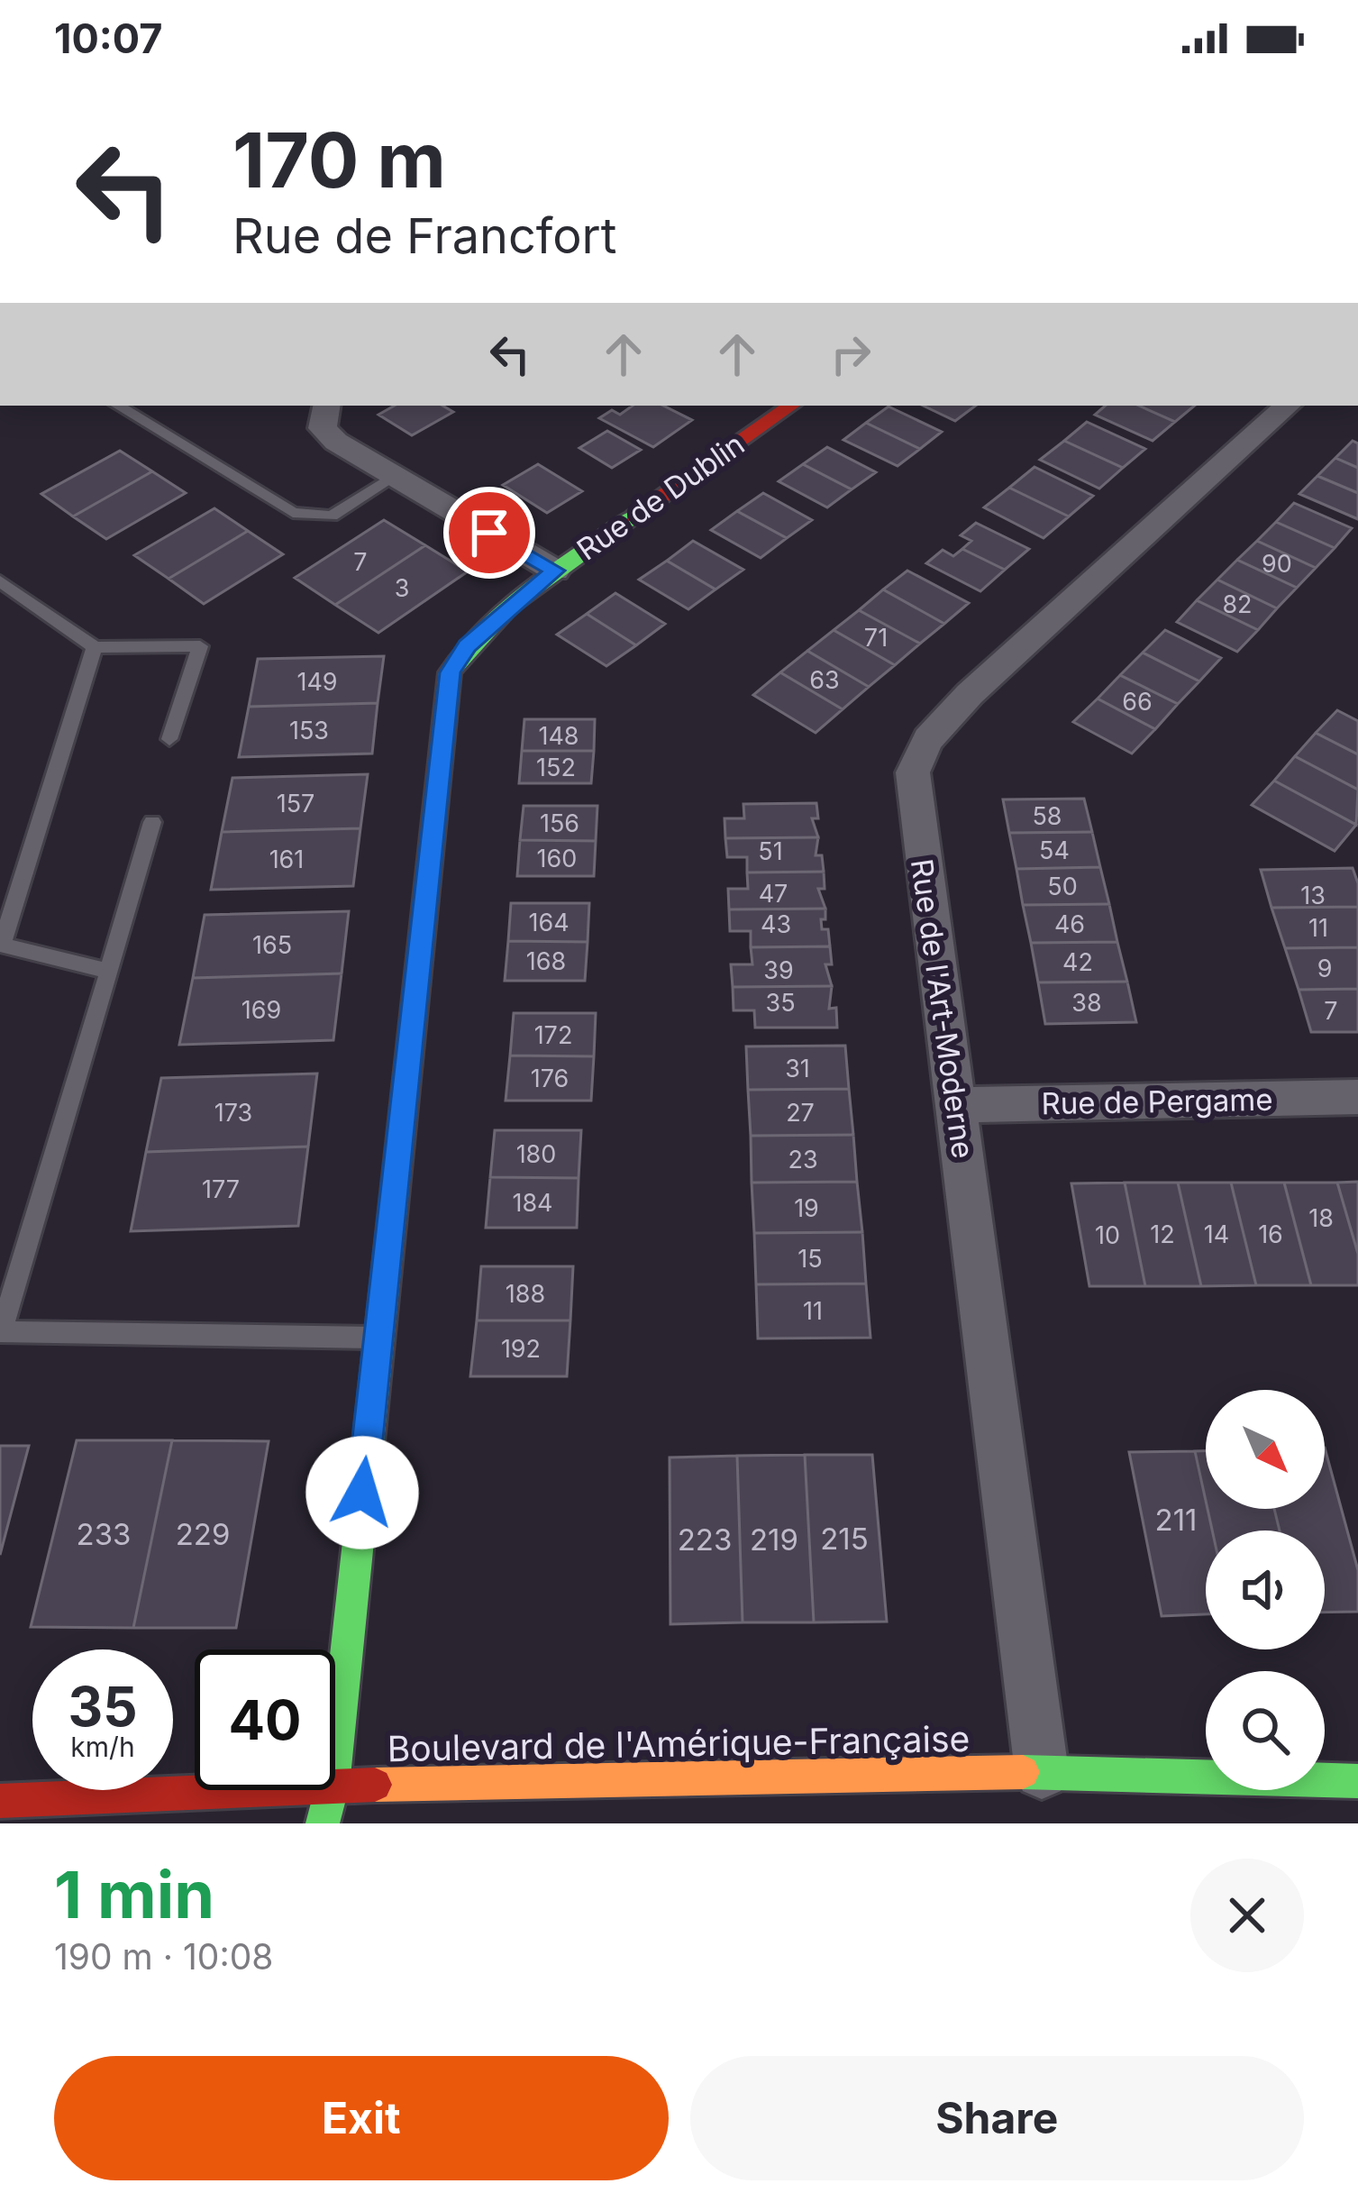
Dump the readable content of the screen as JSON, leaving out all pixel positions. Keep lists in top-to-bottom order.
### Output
{
  "streets": {
    "street": [
      "Rue de Dublin",
      "Rue de l'Art-Moderne",
      "Rue de Pergame",
      "Boulevard de l'Amérique-Française"
    ]
  },
  "crossings": [
    ["Rue de Dublin", "Boulevard de l'Amérique-Française"],
    ["Rue de l'Art-Moderne", "Rue de Pergame"],
    ["Rue de l'Art-Moderne", "Boulevard de l'Amérique-Française"]
  ],
  "house_numbers": [
    "7",
    "90",
    "3",
    "82",
    "71",
    "63",
    "149",
    "66",
    "153",
    "148",
    "152",
    "157",
    "58",
    "156",
    "54",
    "51",
    "160",
    "161",
    "50",
    "47",
    "13",
    "164",
    "43",
    "46",
    "11",
    "165",
    "168",
    "42",
    "9",
    "39",
    "35",
    "38",
    "169",
    "7",
    "172",
    "31",
    "176",
    "173",
    "27",
    "180",
    "23",
    "177",
    "184",
    "19",
    "18",
    "12",
    "14",
    "16",
    "10",
    "15",
    "188",
    "11",
    "192",
    "211",
    "233",
    "229",
    "215",
    "223",
    "219"
  ],
  "north": "bottom right",
  "page": {
    "status": "10:07",
    "turn": ["170 m", "Rue de Francfort"],
    "speed": "35 km/h",
    "limit": "40",
    "heading": ["1 min", "190 m · 10:08"],
    "buttons": ["Exit", "Share"]
  }
}
